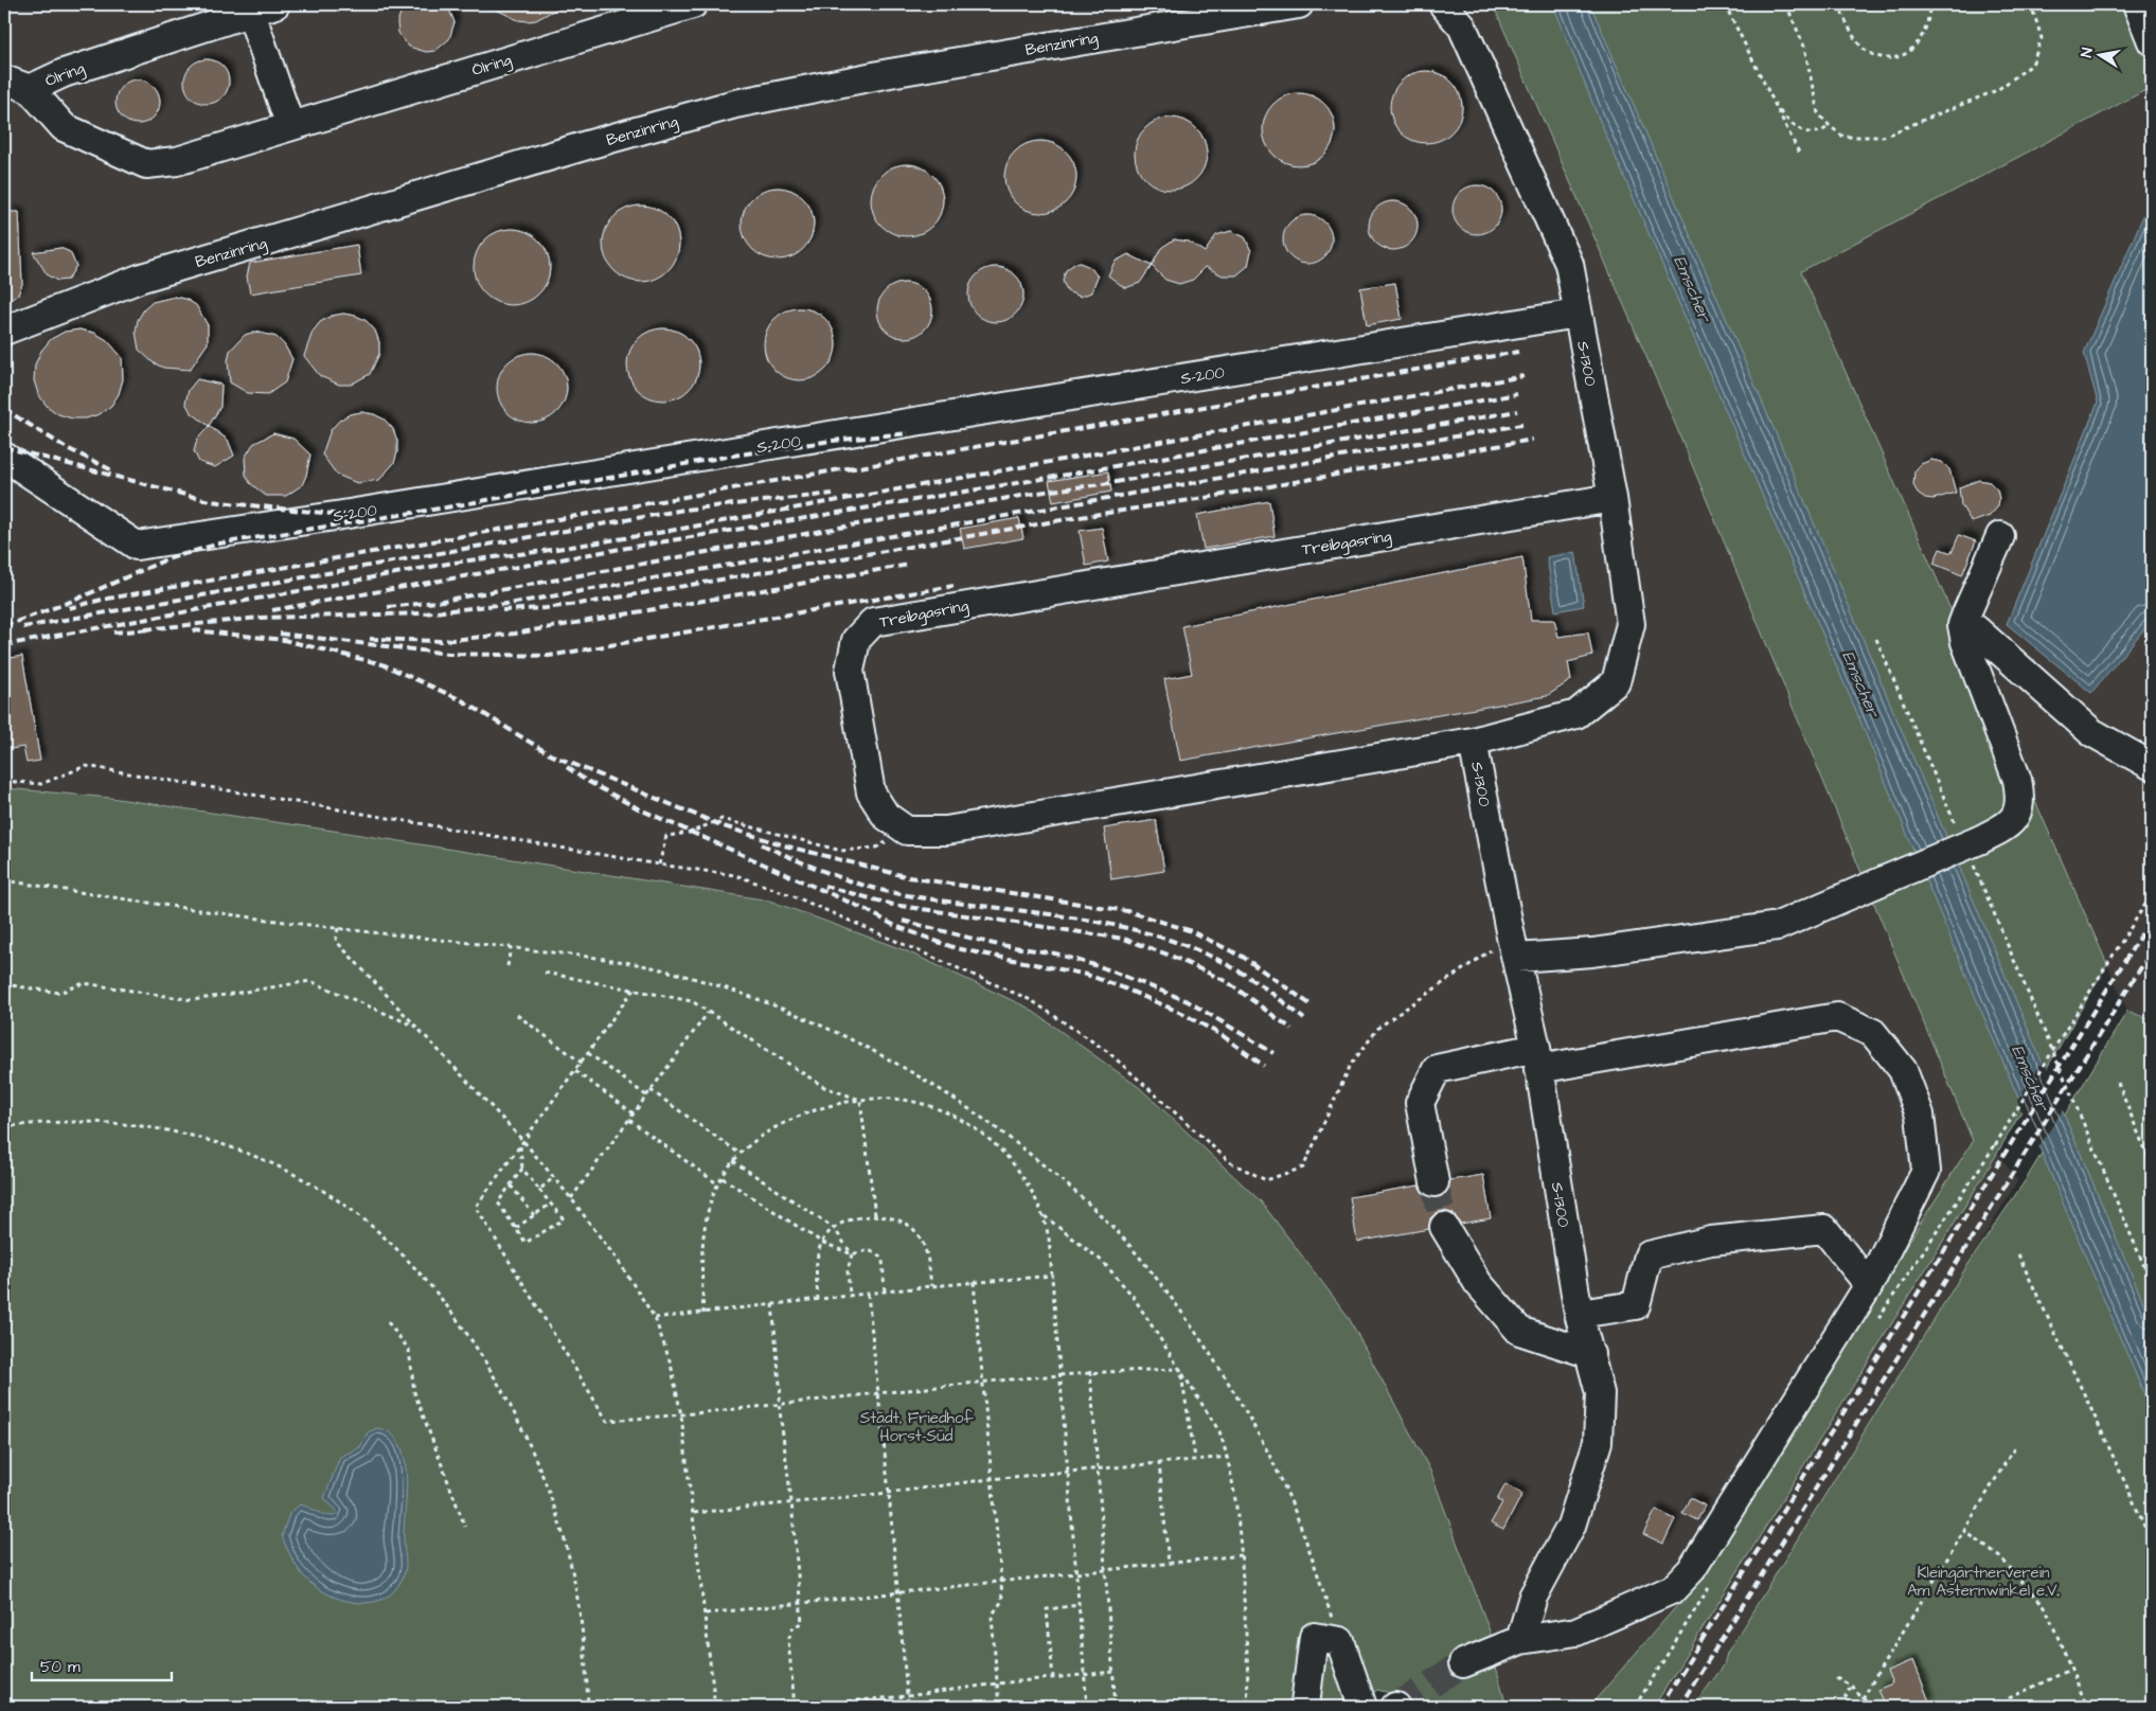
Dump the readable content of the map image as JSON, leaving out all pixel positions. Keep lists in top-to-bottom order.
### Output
{
  "streets": {
    "lane": [
      "Benzinring",
      "Ölring",
      "S-1300",
      "S-200",
      "Treibgasring"
    ]
  },
  "crossings": [
    ["S-1300", "S-200"],
    ["S-1300", "Treibgasring"]
  ],
  "water": ["Emscher"],
  "parks": ["Städt. Friedhof Horst-Süd", "Kleingärtnerverein Am Asternwinkel e.V."],
  "scale_bar": "50 m",
  "north": "left"
}
